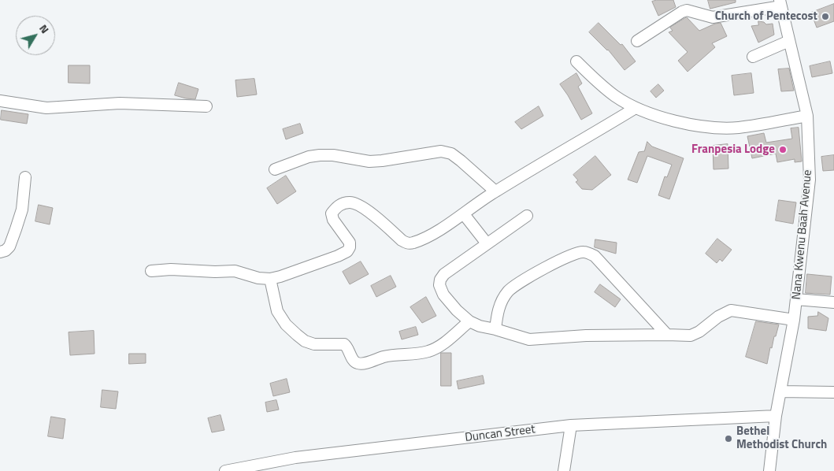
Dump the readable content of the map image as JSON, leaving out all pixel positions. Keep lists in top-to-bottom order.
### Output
{
  "streets": {
    "street": ["Nana Kwenu Baah Avenue", "Duncan Street"]
  },
  "crossings": [
    ["Nana Kwenu Baah Avenue", "Duncan Street"]
  ],
  "places": ["Church of Pentecost", "Franpesia Lodge", "Bethel Methodist Church"],
  "north": "top right"
}
